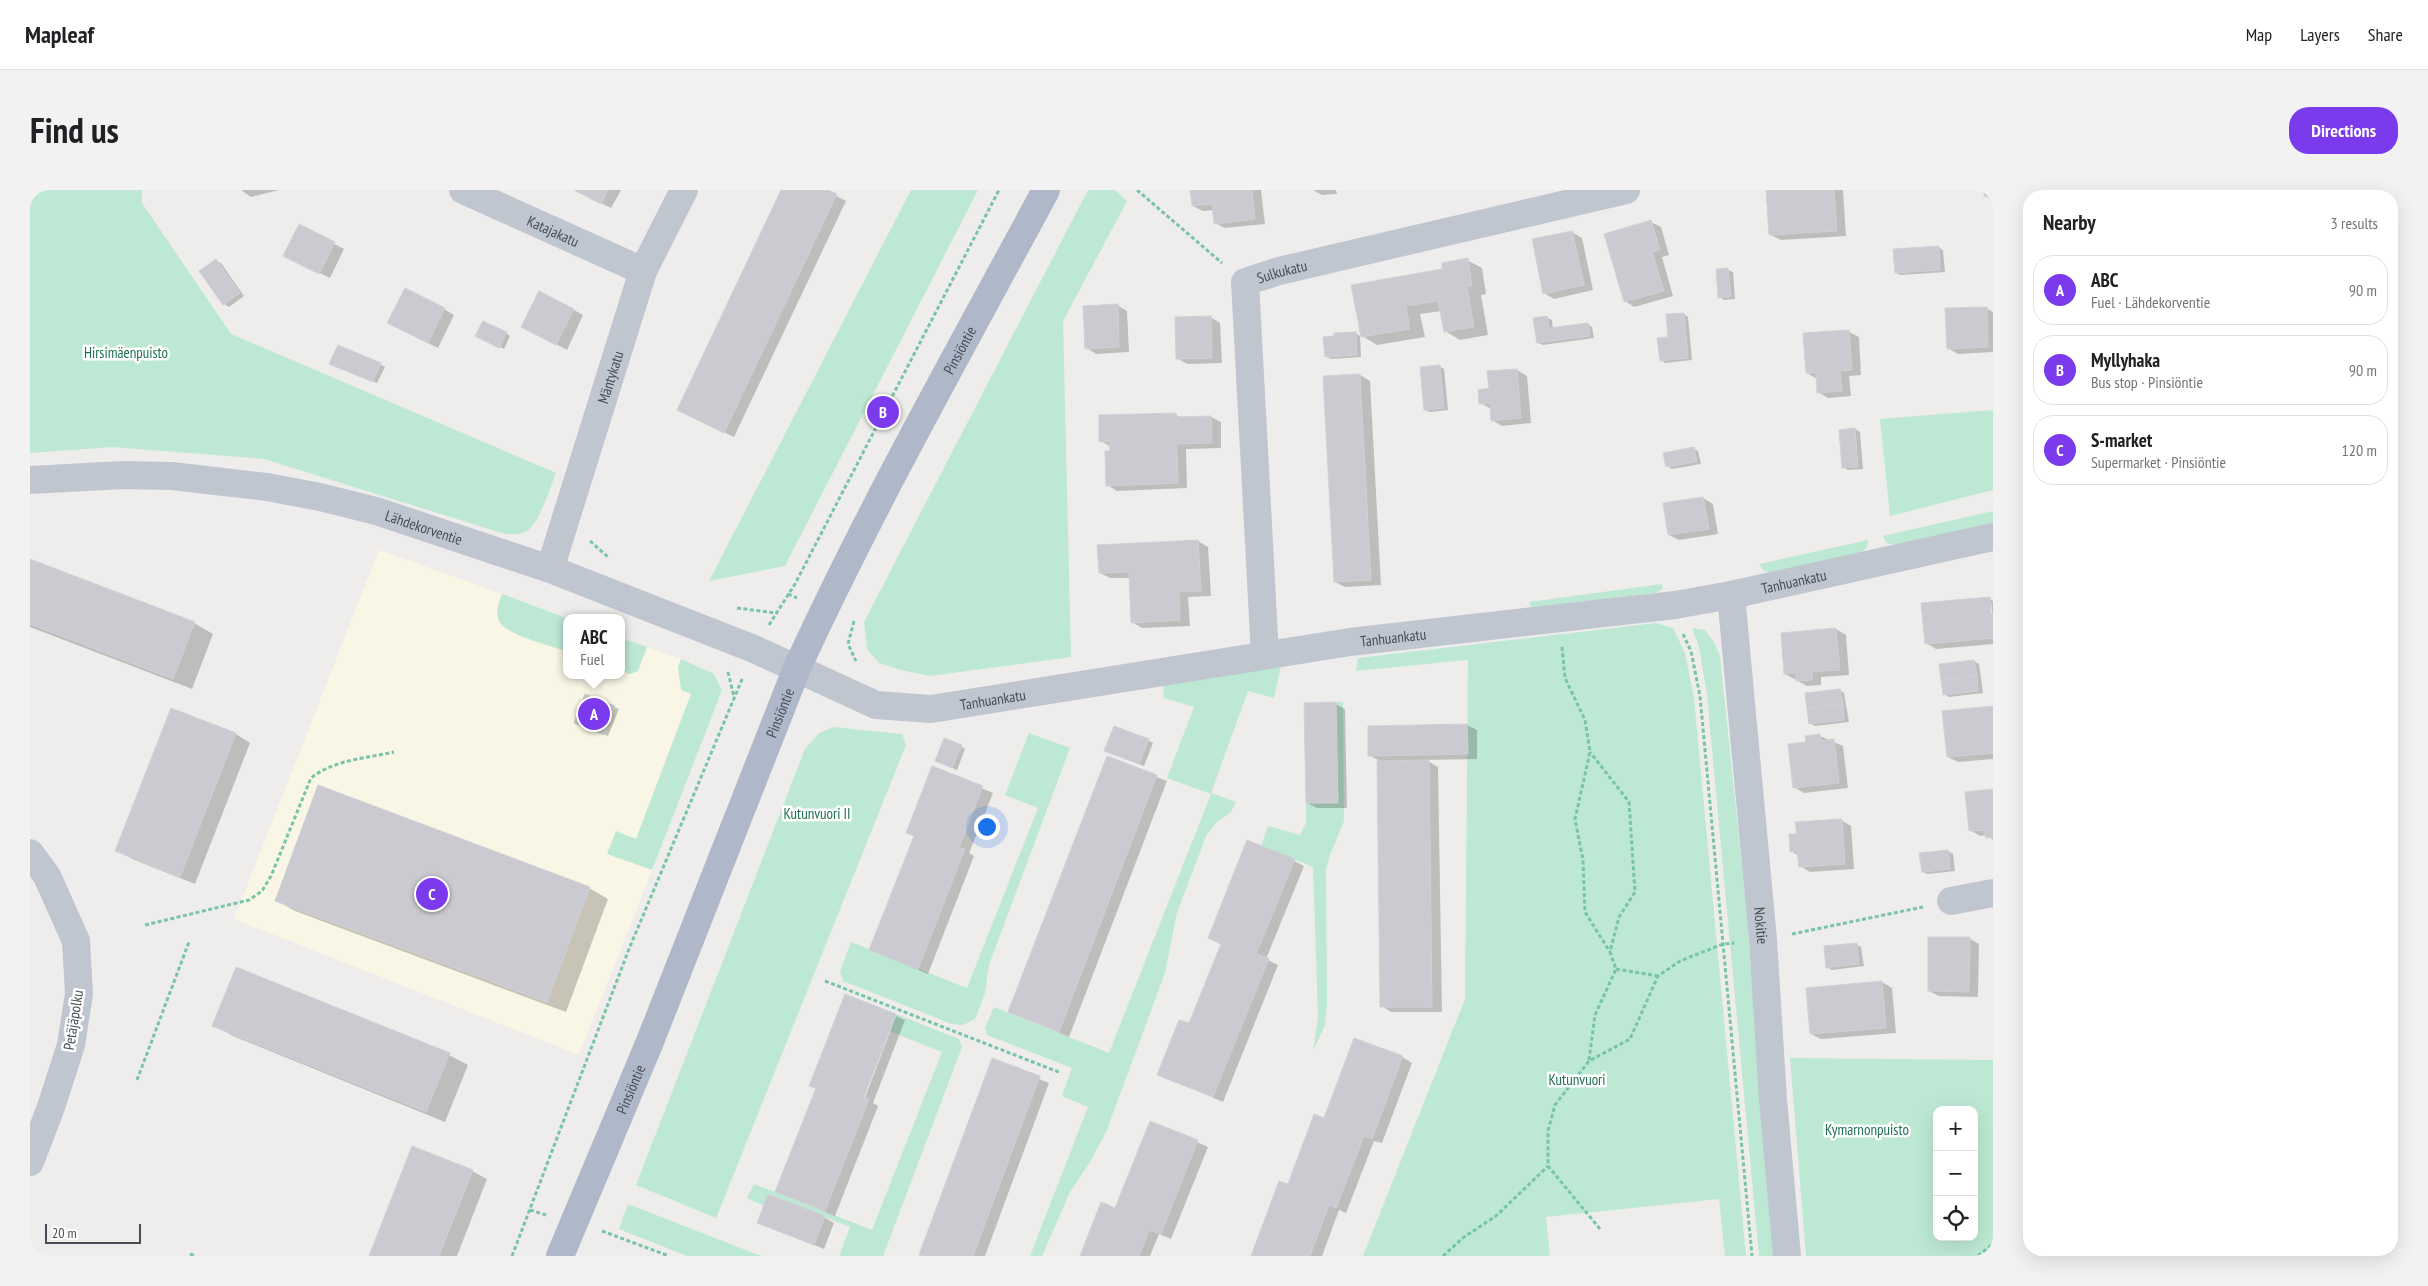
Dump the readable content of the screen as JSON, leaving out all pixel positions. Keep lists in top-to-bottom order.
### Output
{
  "streets": {
    "main road": ["Pinsiöntie"],
    "street": [
      "Katajakatu",
      "Sulkukatu",
      "Mäntykatu",
      "Lähdekorventie",
      "Tanhuankatu",
      "Nokitie",
      "Petäjäpolku"
    ]
  },
  "crossings": [
    ["Katajakatu", "Mäntykatu"],
    ["Sulkukatu", "Tanhuankatu"],
    ["Pinsiöntie", "Lähdekorventie"],
    ["Pinsiöntie", "Tanhuankatu"],
    ["Mäntykatu", "Lähdekorventie"],
    ["Lähdekorventie", "Tanhuankatu"],
    ["Tanhuankatu", "Nokitie"]
  ],
  "parks": [
    "Hirsimäenpuisto",
    "Kutunvuori II",
    "Kutunvuori",
    "Kymarnonpuisto"
  ],
  "scale_bar": "20 m",
  "page": {
    "header": "Mapleaf",
    "nav": ["Map", "Layers", "Share"],
    "title": "Find us",
    "buttons": "Directions",
    "heading": ["Nearby", "3 results"],
    "list": [
      {
        "mark": "A",
        "name": "ABC",
        "note": "Fuel · Lähdekorventie",
        "value": "90 m"
      },
      {
        "mark": "B",
        "name": "Myllyhaka",
        "note": "Bus stop · Pinsiöntie",
        "value": "90 m"
      },
      {
        "mark": "C",
        "name": "S-market",
        "note": "Supermarket · Pinsiöntie",
        "value": "120 m"
      }
    ],
    "pins": ["B", "A", "C"],
    "popup": ["ABC", "Fuel"],
    "map_buttons": ["+", "−"],
    "scale": "20 m"
  }
}
